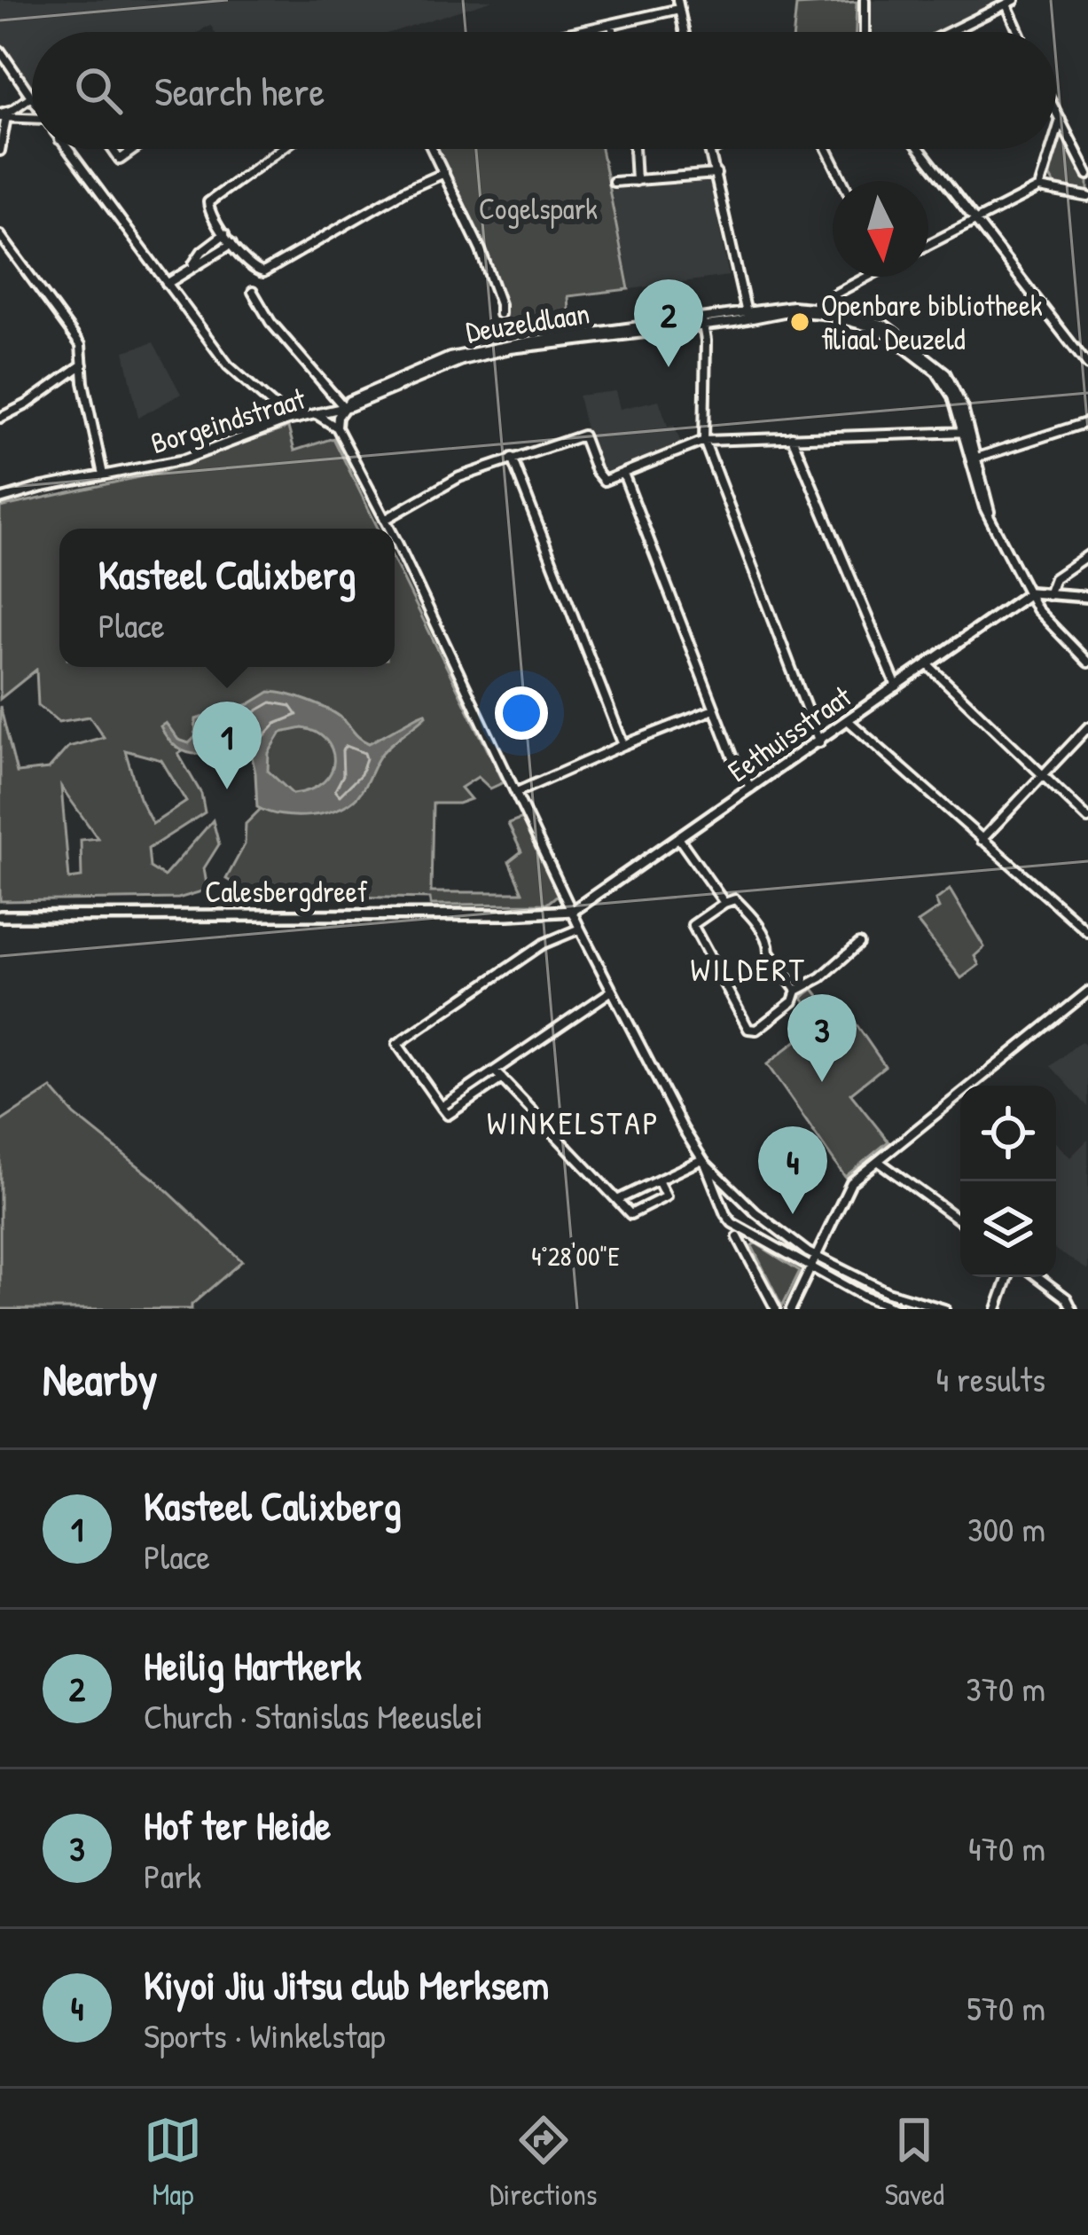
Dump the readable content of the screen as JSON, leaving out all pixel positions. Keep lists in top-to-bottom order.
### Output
{
  "streets": {
    "main road": ["Eethuisstraat", "Calesbergdreef"],
    "street": ["Deuzeldlaan", "Borgeindstraat"]
  },
  "crossings": [
    ["Deuzeldlaan", "Borgeindstraat"],
    ["Deuzeldlaan", "Eethuisstraat"],
    ["Eethuisstraat", "Calesbergdreef"]
  ],
  "districts": ["WILDERT", "WINKELSTAP"],
  "parks": ["Cogelspark"],
  "places": ["Openbare bibliotheek filiaal Deuzeld"],
  "north": "bottom",
  "page": {
    "search": "Search here",
    "pins": [
      "2",
      "1",
      "3",
      "4"
    ],
    "popup": ["Kasteel Calixberg", "Place"],
    "heading": ["Nearby", "4 results"],
    "list": [
      {
        "mark": "1",
        "name": "Kasteel Calixberg",
        "note": "Place",
        "value": "300 m"
      },
      {
        "mark": "2",
        "name": "Heilig Hartkerk",
        "note": "Church · Stanislas Meeuslei",
        "value": "370 m"
      },
      {
        "mark": "3",
        "name": "Hof ter Heide",
        "note": "Park",
        "value": "470 m"
      },
      {
        "mark": "4",
        "name": "Kiyoi Jiu Jitsu club Merksem",
        "note": "Sports · Winkelstap",
        "value": "570 m"
      }
    ],
    "nav": ["Map", "Directions", "Saved"]
  },
  "coordinates": ["4°28'00\"E"]
}
